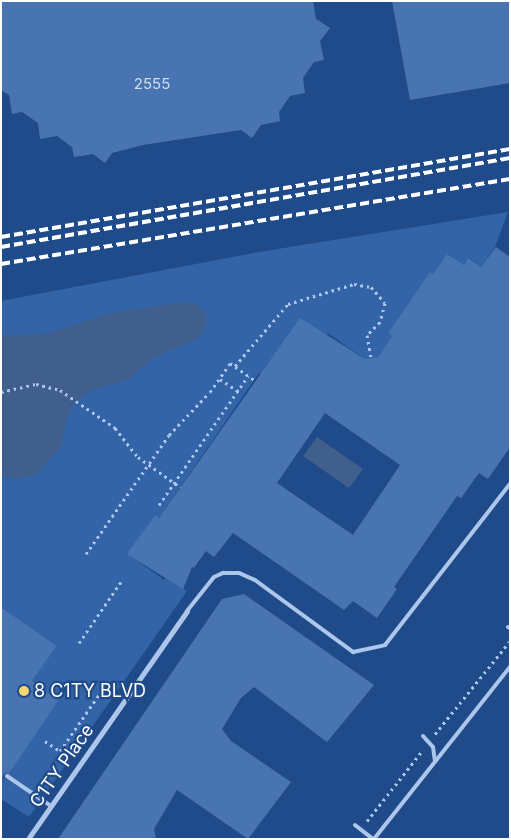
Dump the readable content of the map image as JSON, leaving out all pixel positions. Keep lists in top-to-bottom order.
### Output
{
  "streets": {
    "street": ["C1TY Place"]
  },
  "places": ["8 C1TY BLVD"],
  "house_numbers": ["2555"]
}
